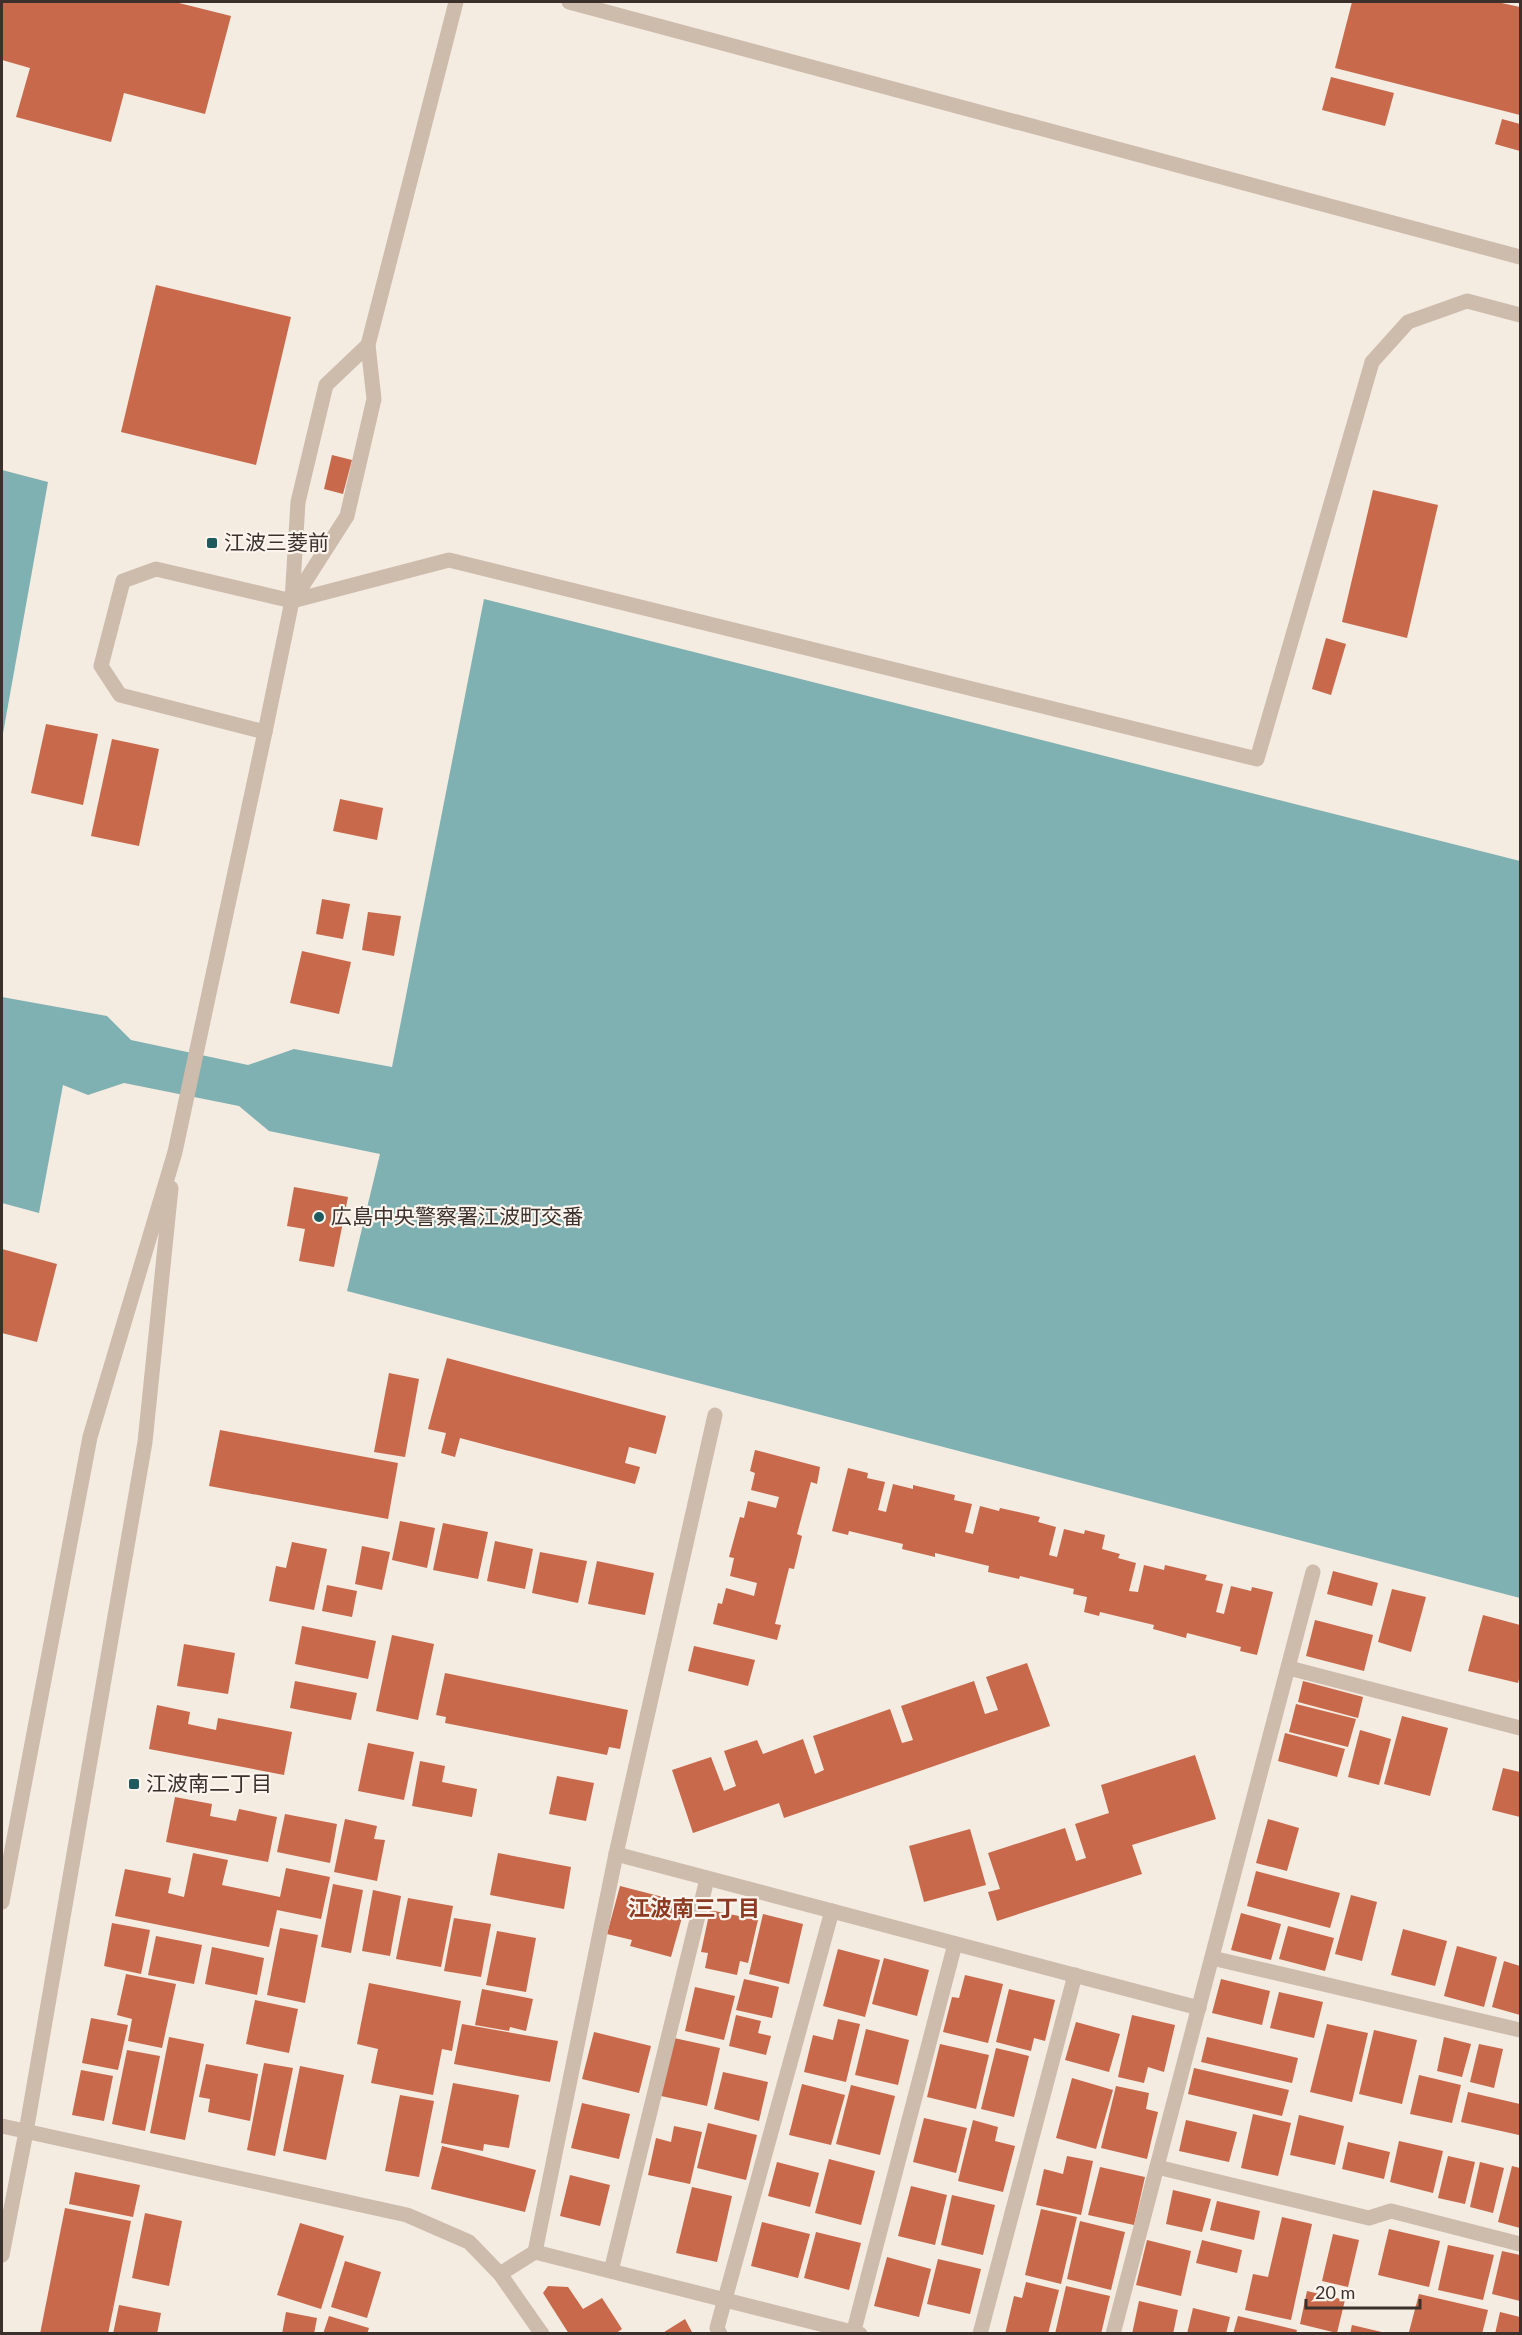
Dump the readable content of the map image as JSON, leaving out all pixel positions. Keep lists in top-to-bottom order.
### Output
{
  "districts": ["江波南三丁目"],
  "places": {
    "transit": ["江波三菱前", "江波南二丁目"],
    "other": ["広島中央警察署江波町交番"]
  },
  "scale_bar": "20 m"
}
